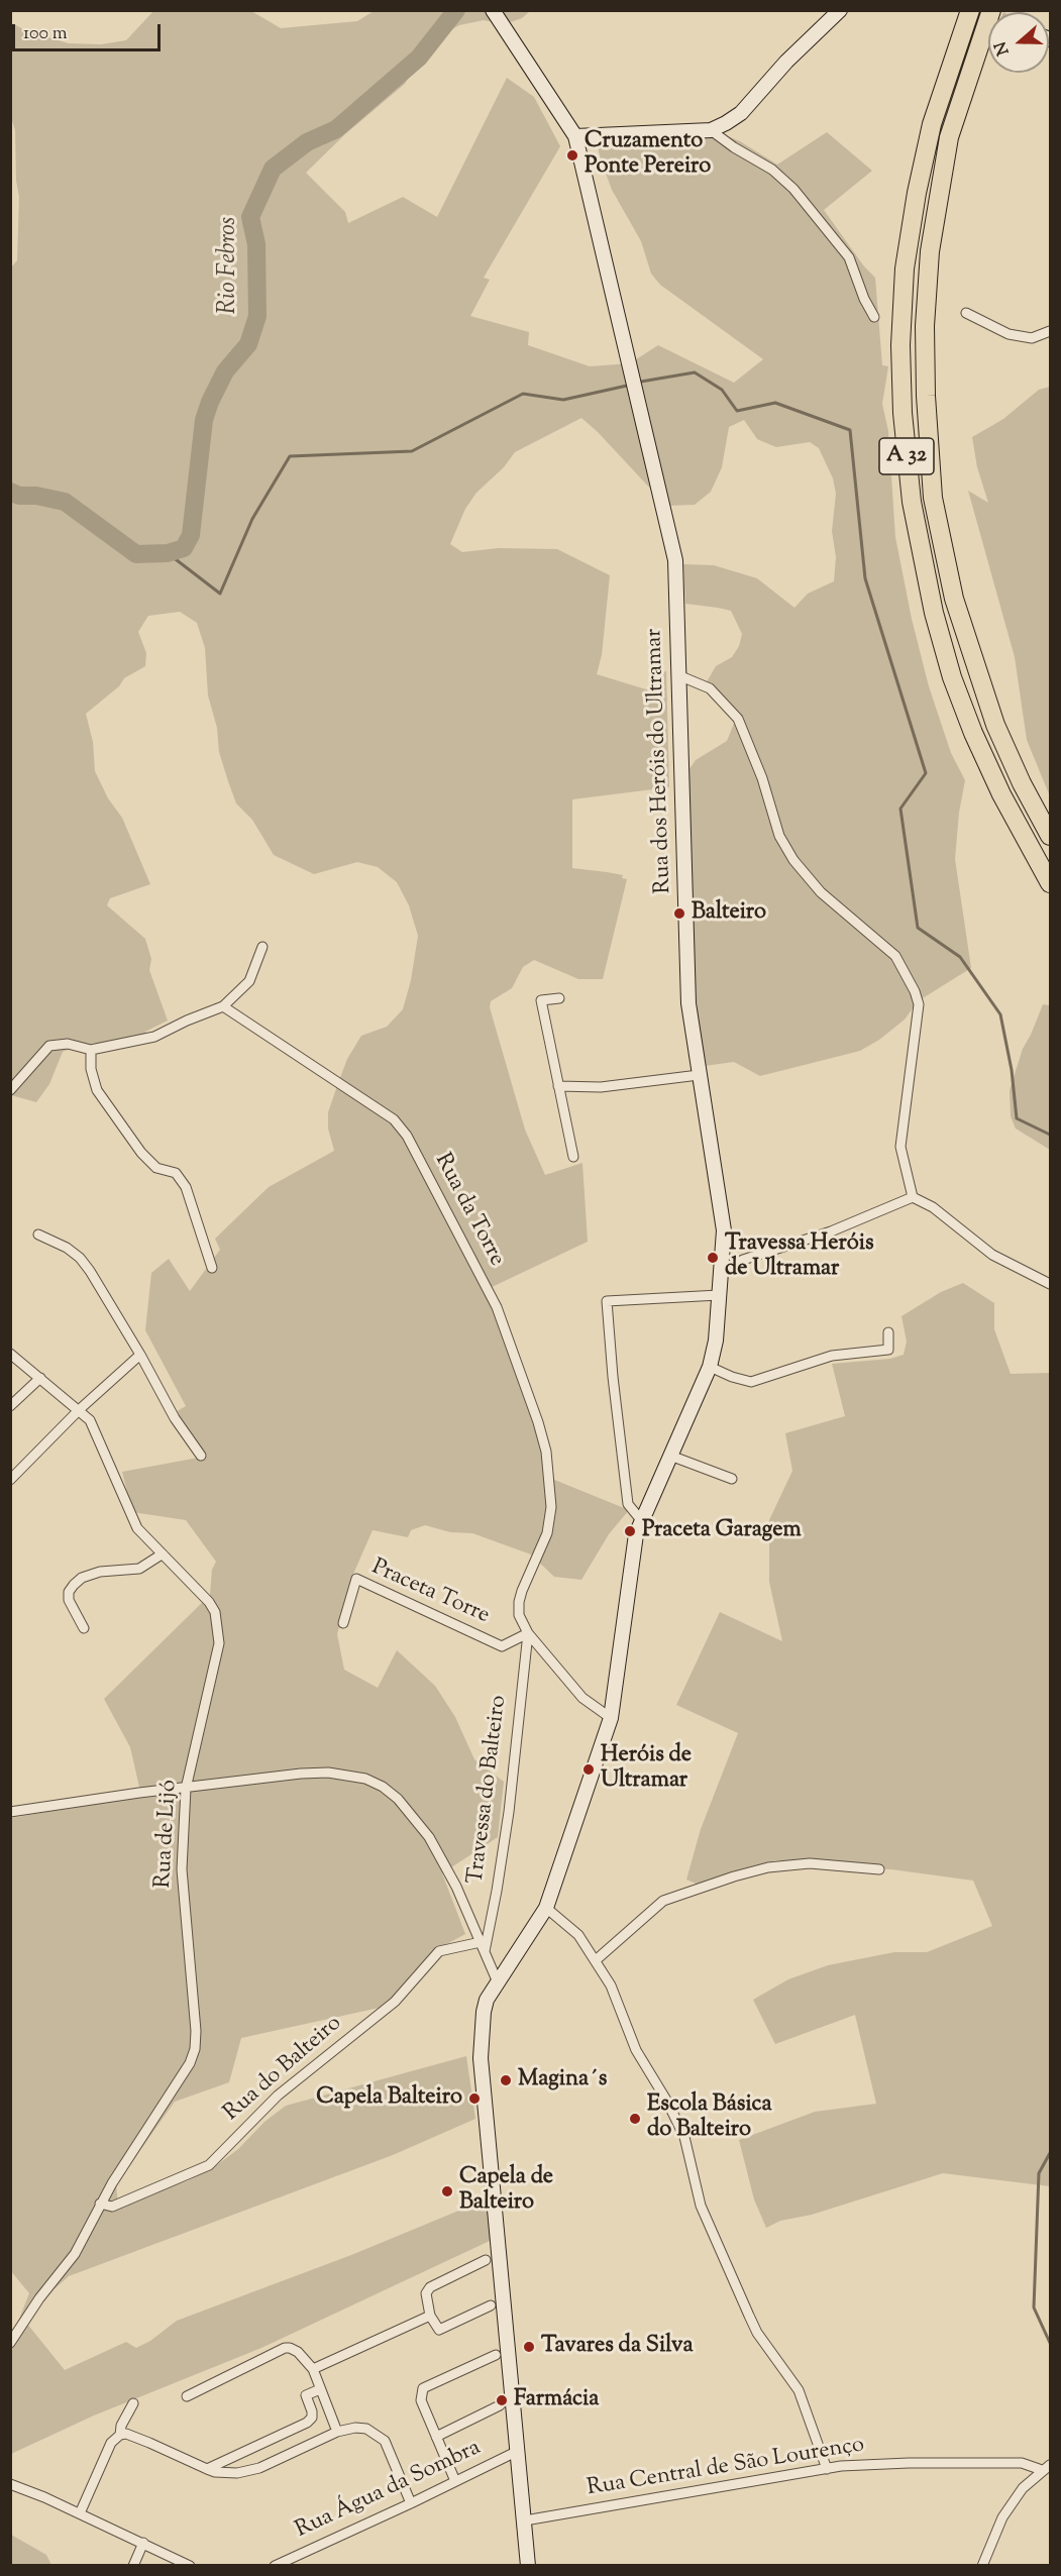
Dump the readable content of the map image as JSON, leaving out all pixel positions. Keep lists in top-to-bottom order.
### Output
{
  "streets": {
    "highway": ["A 32"],
    "street": [
      "Rua dos Heróis do Ultramar",
      "Rua da Torre",
      "Praceta Torre",
      "Travessa do Balteiro",
      "Rua de Lijó",
      "Rua do Balteiro",
      "Rua Central de São Lourenço",
      "Rua Água da Sombra"
    ]
  },
  "crossings": [
    ["Rua dos Heróis do Ultramar", "Rua da Torre"],
    ["Rua dos Heróis do Ultramar", "Rua Central de São Lourenço"],
    ["Rua dos Heróis do Ultramar", "Rua Água da Sombra"],
    ["Rua da Torre", "Praceta Torre"],
    ["Rua da Torre", "Travessa do Balteiro"],
    ["Praceta Torre", "Travessa do Balteiro"],
    ["Travessa do Balteiro", "Rua do Balteiro"],
    ["Rua de Lijó", "Rua do Balteiro"]
  ],
  "water": ["Rio Febros"],
  "places": [
    "Cruzamento Ponte Pereiro",
    "Balteiro",
    "Travessa Heróis de Ultramar",
    "Praceta Garagem",
    "Heróis de Ultramar",
    "Magina´s",
    "Capela Balteiro",
    "Escola Básica do Balteiro",
    "Capela de Balteiro",
    "Tavares da Silva",
    "Farmácia"
  ],
  "scale_bar": "100 m",
  "north": "left"
}
